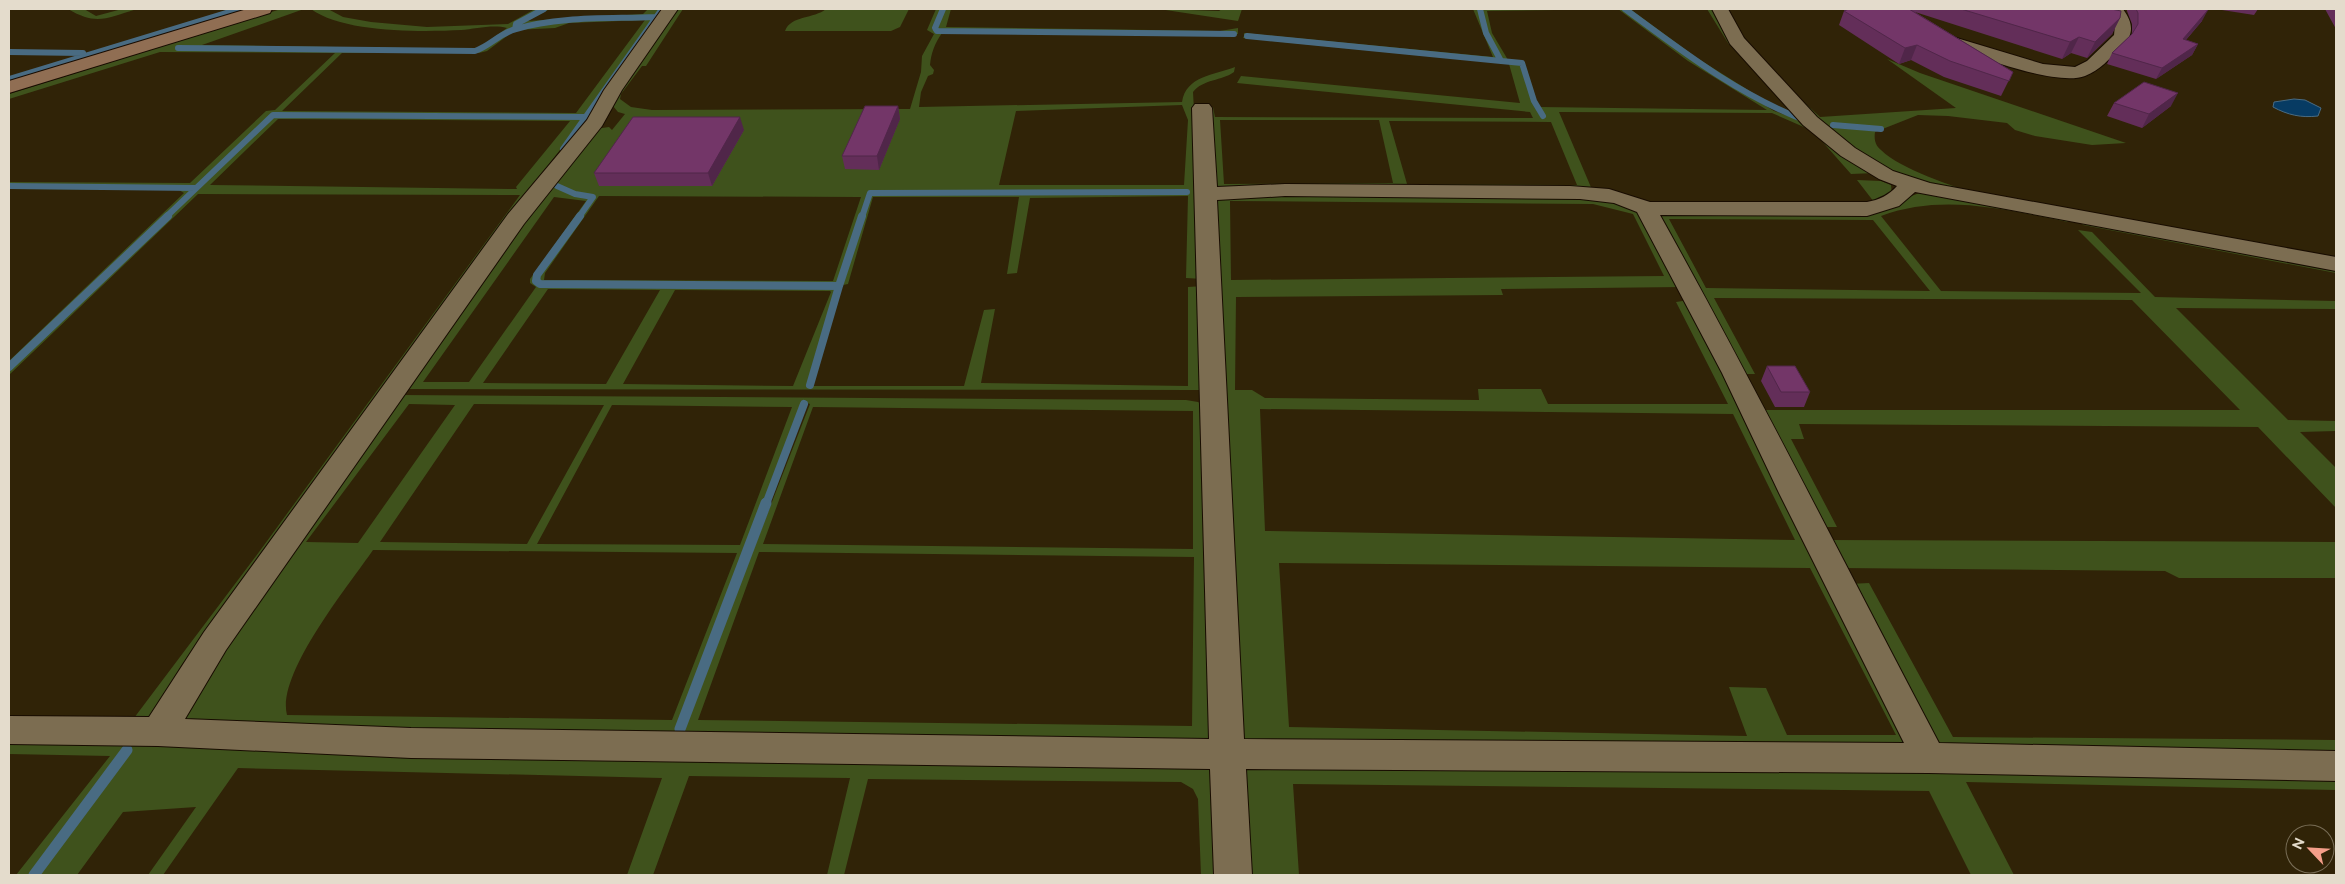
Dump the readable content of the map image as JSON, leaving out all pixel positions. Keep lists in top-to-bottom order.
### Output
{
  "north": "top left"
}
